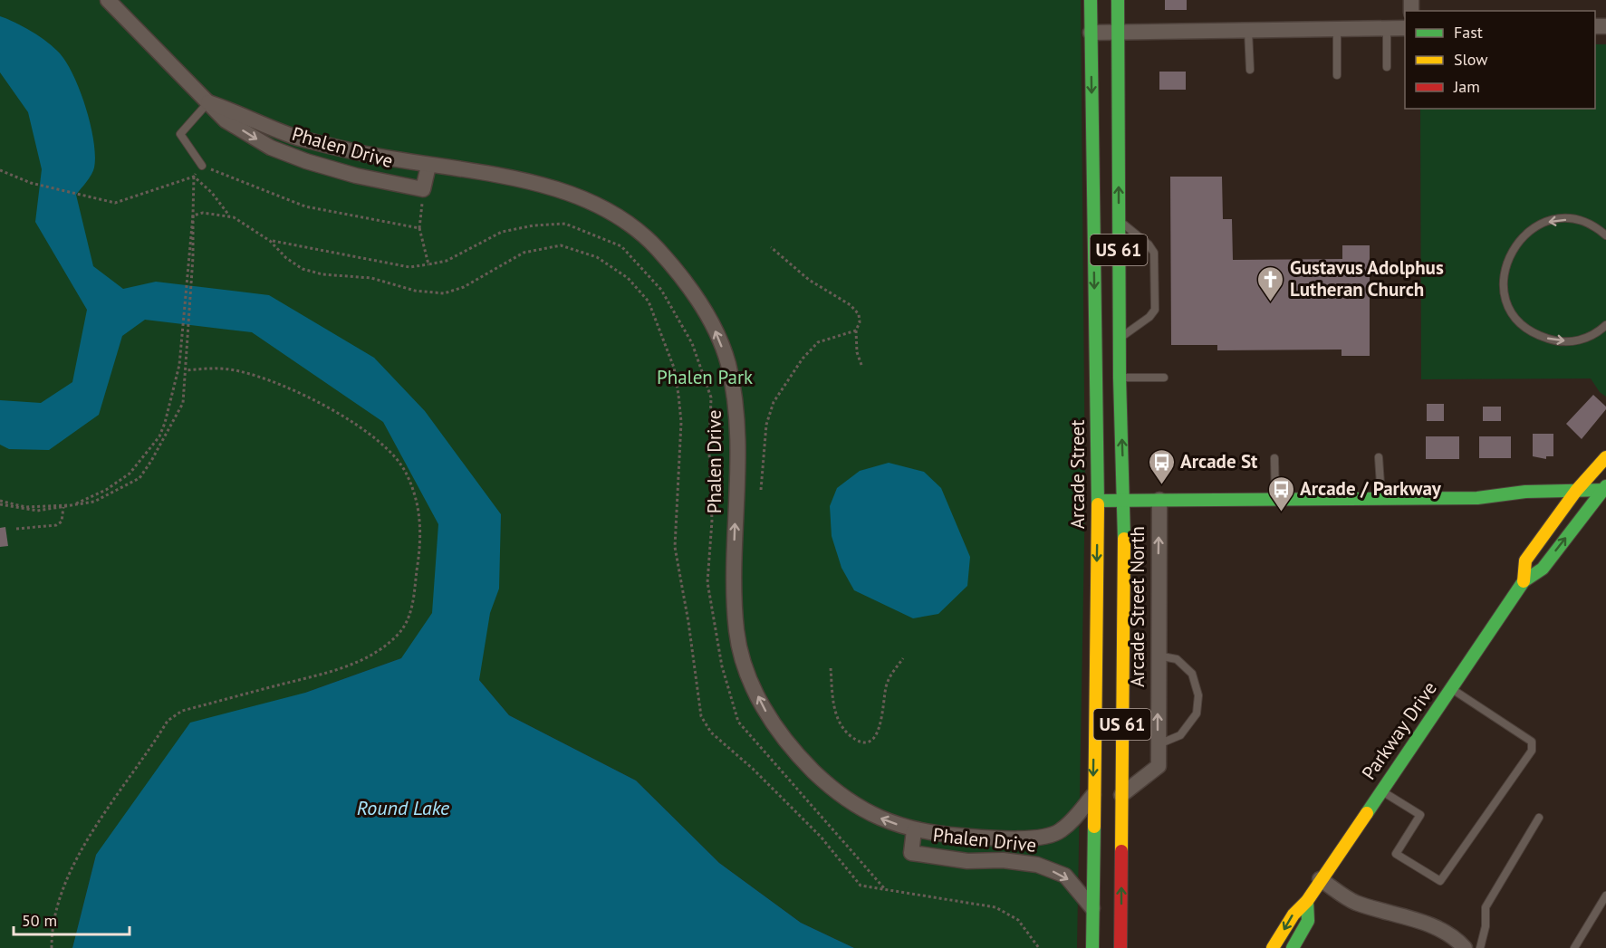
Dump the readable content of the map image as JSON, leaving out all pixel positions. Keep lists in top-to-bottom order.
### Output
{
  "streets": {
    "main road": ["US 61", "Arcade Street", "Parkway Drive"],
    "street": ["Phalen Drive", "Arcade Street North"]
  },
  "crossings": [
    ["Phalen Drive", "Arcade Street"],
    ["US 61", "Arcade Street North"]
  ],
  "one_way": ["Arcade Street North"],
  "water": ["Round Lake"],
  "parks": ["Phalen Park"],
  "places": {
    "church": ["Gustavus Adolphus Lutheran Church"],
    "bus stop": ["Arcade St", "Arcade / Parkway"]
  },
  "legend": ["Fast", "Slow", "Jam"],
  "scale_bar": "50 m"
}
